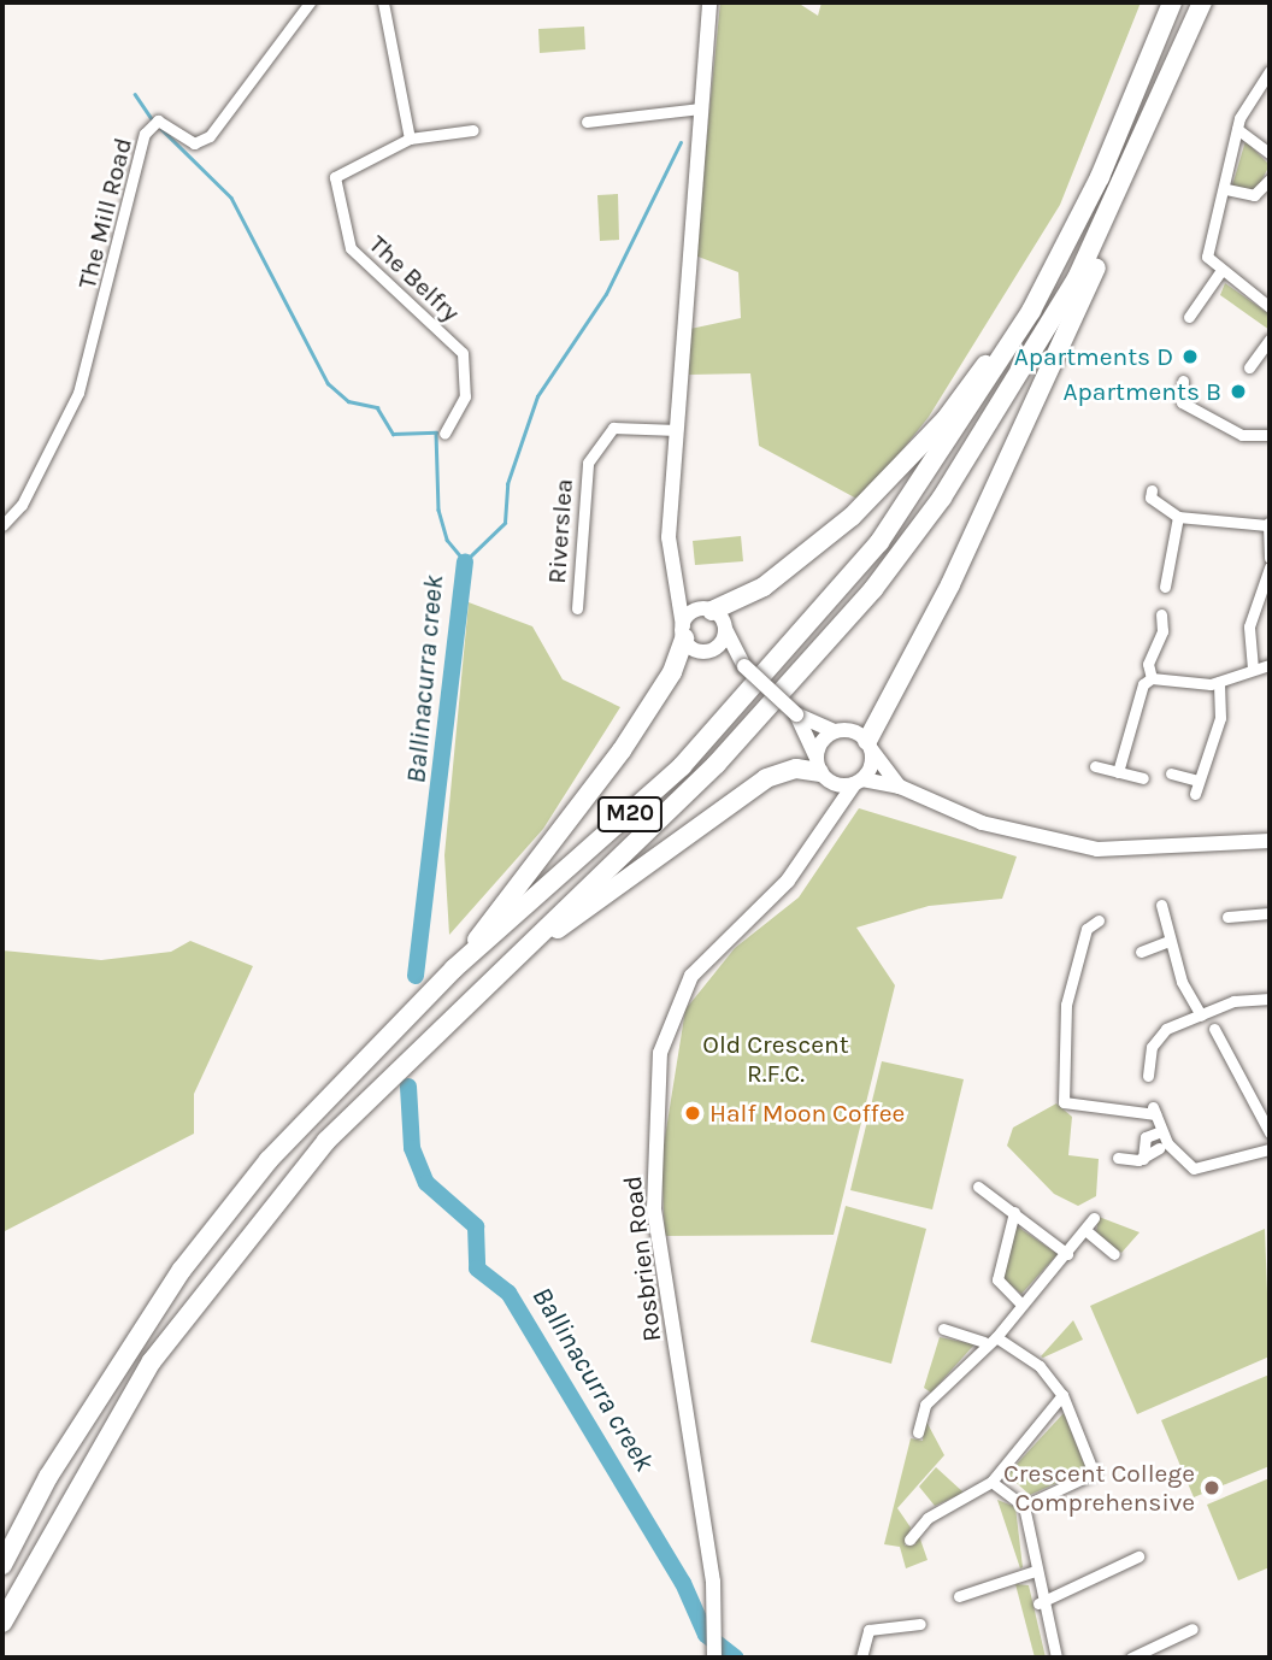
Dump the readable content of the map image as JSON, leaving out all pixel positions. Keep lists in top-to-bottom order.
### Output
{
  "streets": {
    "highway": ["M20"],
    "street": [
      "The Mill Road",
      "The Belfry",
      "Riverslea",
      "Rosbrien Road"
    ]
  },
  "crossings": [
    ["M20", "Rosbrien Road"]
  ],
  "water": ["Ballinacurra creek"],
  "parks": ["Old Crescent R.F.C."],
  "places": [
    "Apartments D",
    "Apartments B",
    "Half Moon Coffee",
    "Crescent College Comprehensive"
  ]
}
